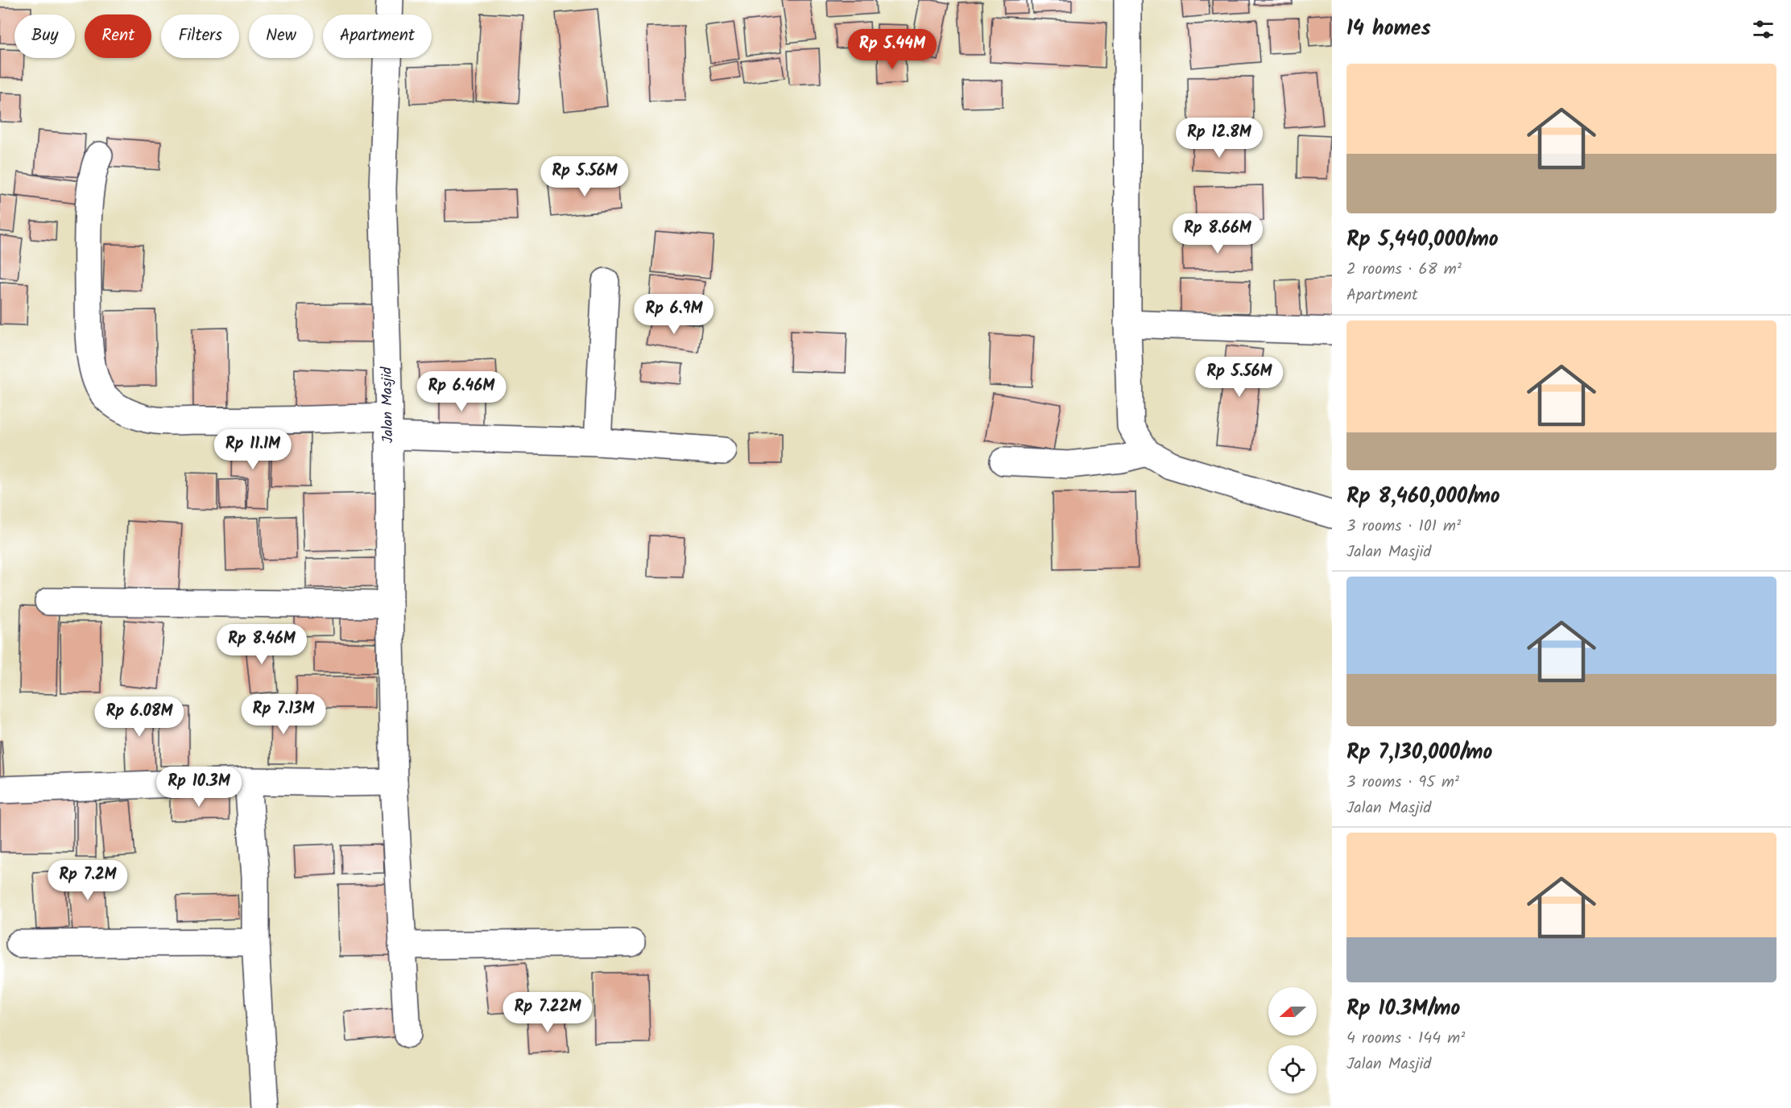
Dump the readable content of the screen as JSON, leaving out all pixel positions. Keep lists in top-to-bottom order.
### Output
{
  "streets": {
    "street": ["Jalan Masjid"]
  },
  "north": "left",
  "page": {
    "heading": "14 homes",
    "chip": [
      "Buy",
      "Rent",
      "Filters",
      "New",
      "Apartment"
    ],
    "price": [
      "Rp 5.44M",
      "Rp 12.8M",
      "Rp 5.56M",
      "Rp 8.66M",
      "Rp 6.9M",
      "Rp 5.56M",
      "Rp 6.46M",
      "Rp 11.1M",
      "Rp 8.46M",
      "Rp 7.13M",
      "Rp 6.08M",
      "Rp 10.3M",
      "Rp 7.2M",
      "Rp 7.22M"
    ],
    "list": [
      {
        "name": "Rp 5,440,000/mo",
        "note": "2 rooms · 68 m² · Apartment"
      },
      {
        "name": "Rp 8,460,000/mo",
        "note": "3 rooms · 101 m² · Jalan Masjid"
      },
      {
        "name": "Rp 7,130,000/mo",
        "note": "3 rooms · 95 m² · Jalan Masjid"
      },
      {
        "name": "Rp 10.3M/mo",
        "note": "4 rooms · 144 m² · Jalan Masjid"
      }
    ]
  }
}
